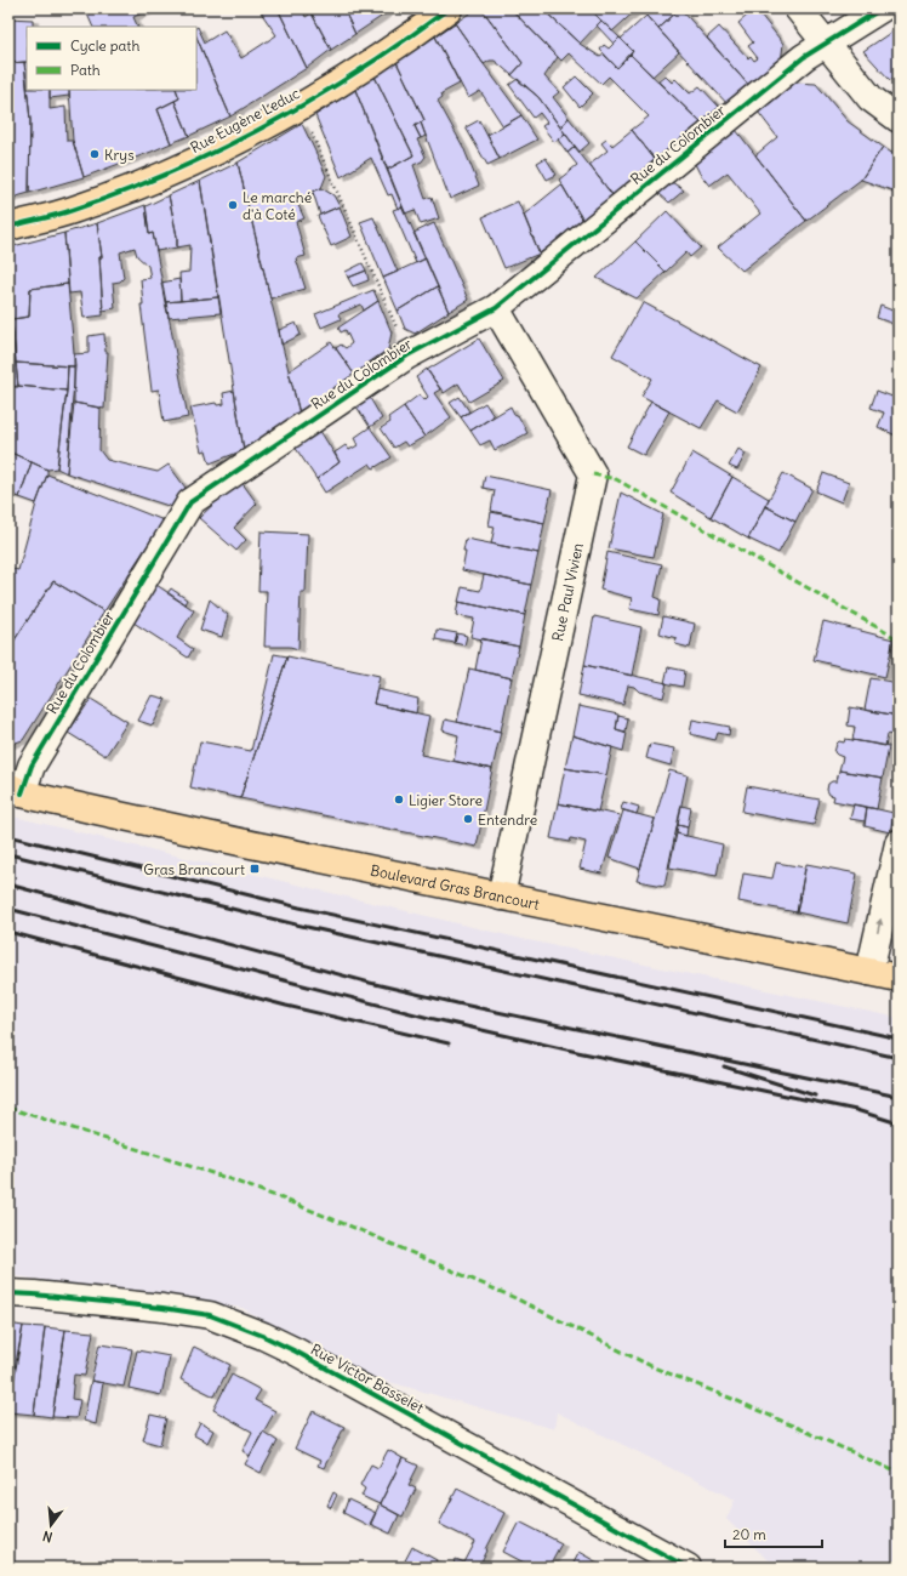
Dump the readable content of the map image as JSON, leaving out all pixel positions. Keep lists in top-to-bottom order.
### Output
{
  "streets": {
    "main road": ["Rue Eugène Leduc", "Boulevard Gras Brancourt"],
    "street": ["Rue du Colombier", "Rue Paul Vivien", "Rue Victor Basselet"]
  },
  "crossings": [
    ["Rue du Colombier", "Rue Paul Vivien"],
    ["Rue du Colombier", "Boulevard Gras Brancourt"],
    ["Rue Paul Vivien", "Boulevard Gras Brancourt"]
  ],
  "places": {
    "other": [
      "Krys",
      "Le marché d'à Coté",
      "Ligier Store",
      "Entendre"
    ],
    "transit": ["Gras Brancourt"]
  },
  "legend": ["Cycle path", "Path"],
  "scale_bar": "20 m",
  "north": "bottom"
}
